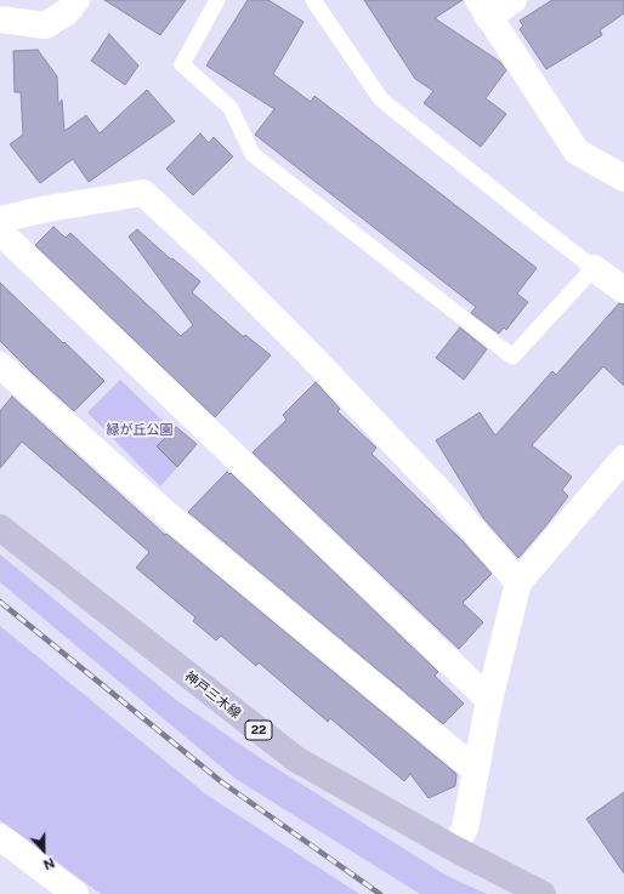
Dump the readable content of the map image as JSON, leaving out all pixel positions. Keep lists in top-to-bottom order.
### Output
{
  "streets": {
    "main road": ["神戸三木線", "22"]
  },
  "parks": ["緑が丘公園"],
  "north": "bottom"
}
